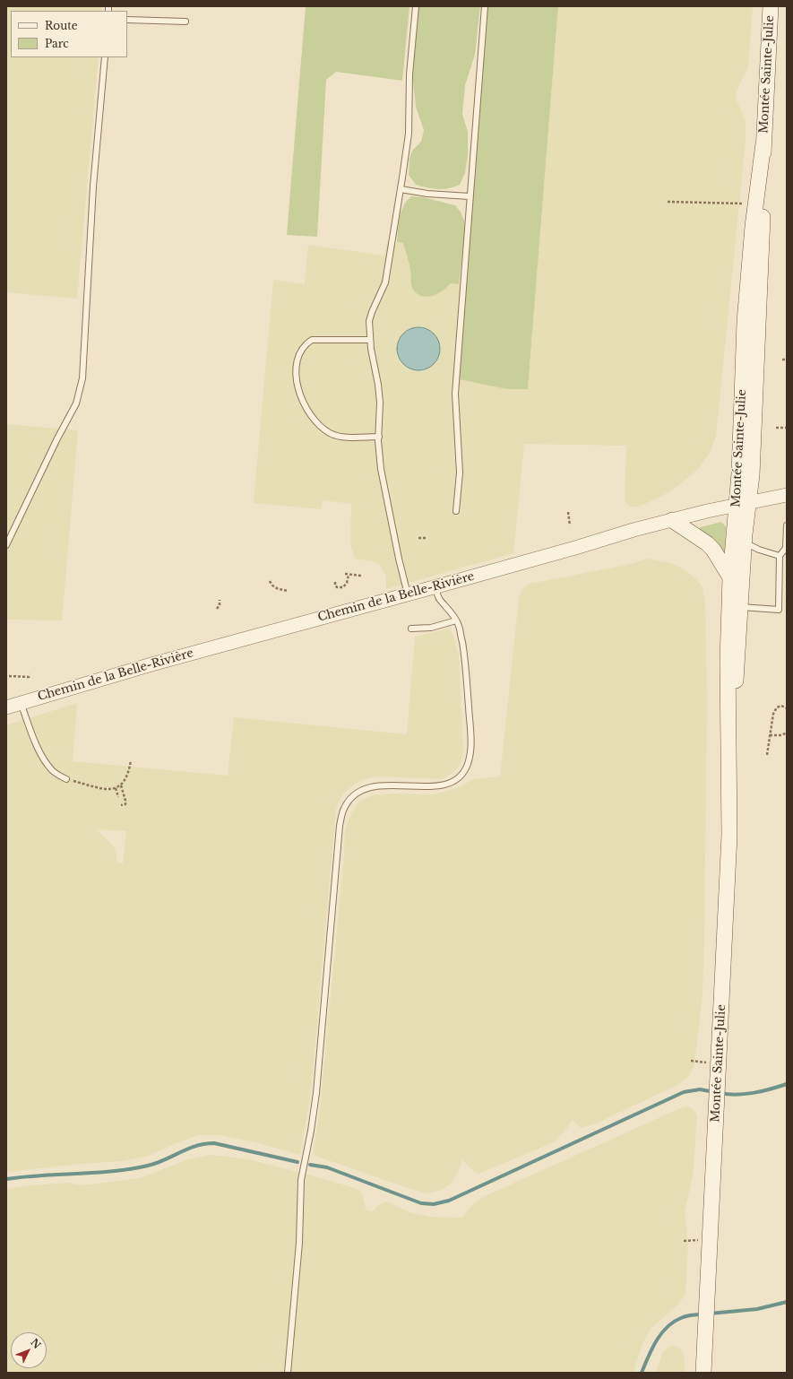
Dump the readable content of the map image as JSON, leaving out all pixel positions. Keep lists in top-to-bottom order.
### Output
{
  "streets": {
    "main road": ["Montée Sainte-Julie"],
    "street": ["Chemin de la Belle-Rivière"]
  },
  "crossings": [
    ["Montée Sainte-Julie", "Chemin de la Belle-Rivière"]
  ],
  "legend": ["Route", "Parc"],
  "north": "top right"
}
